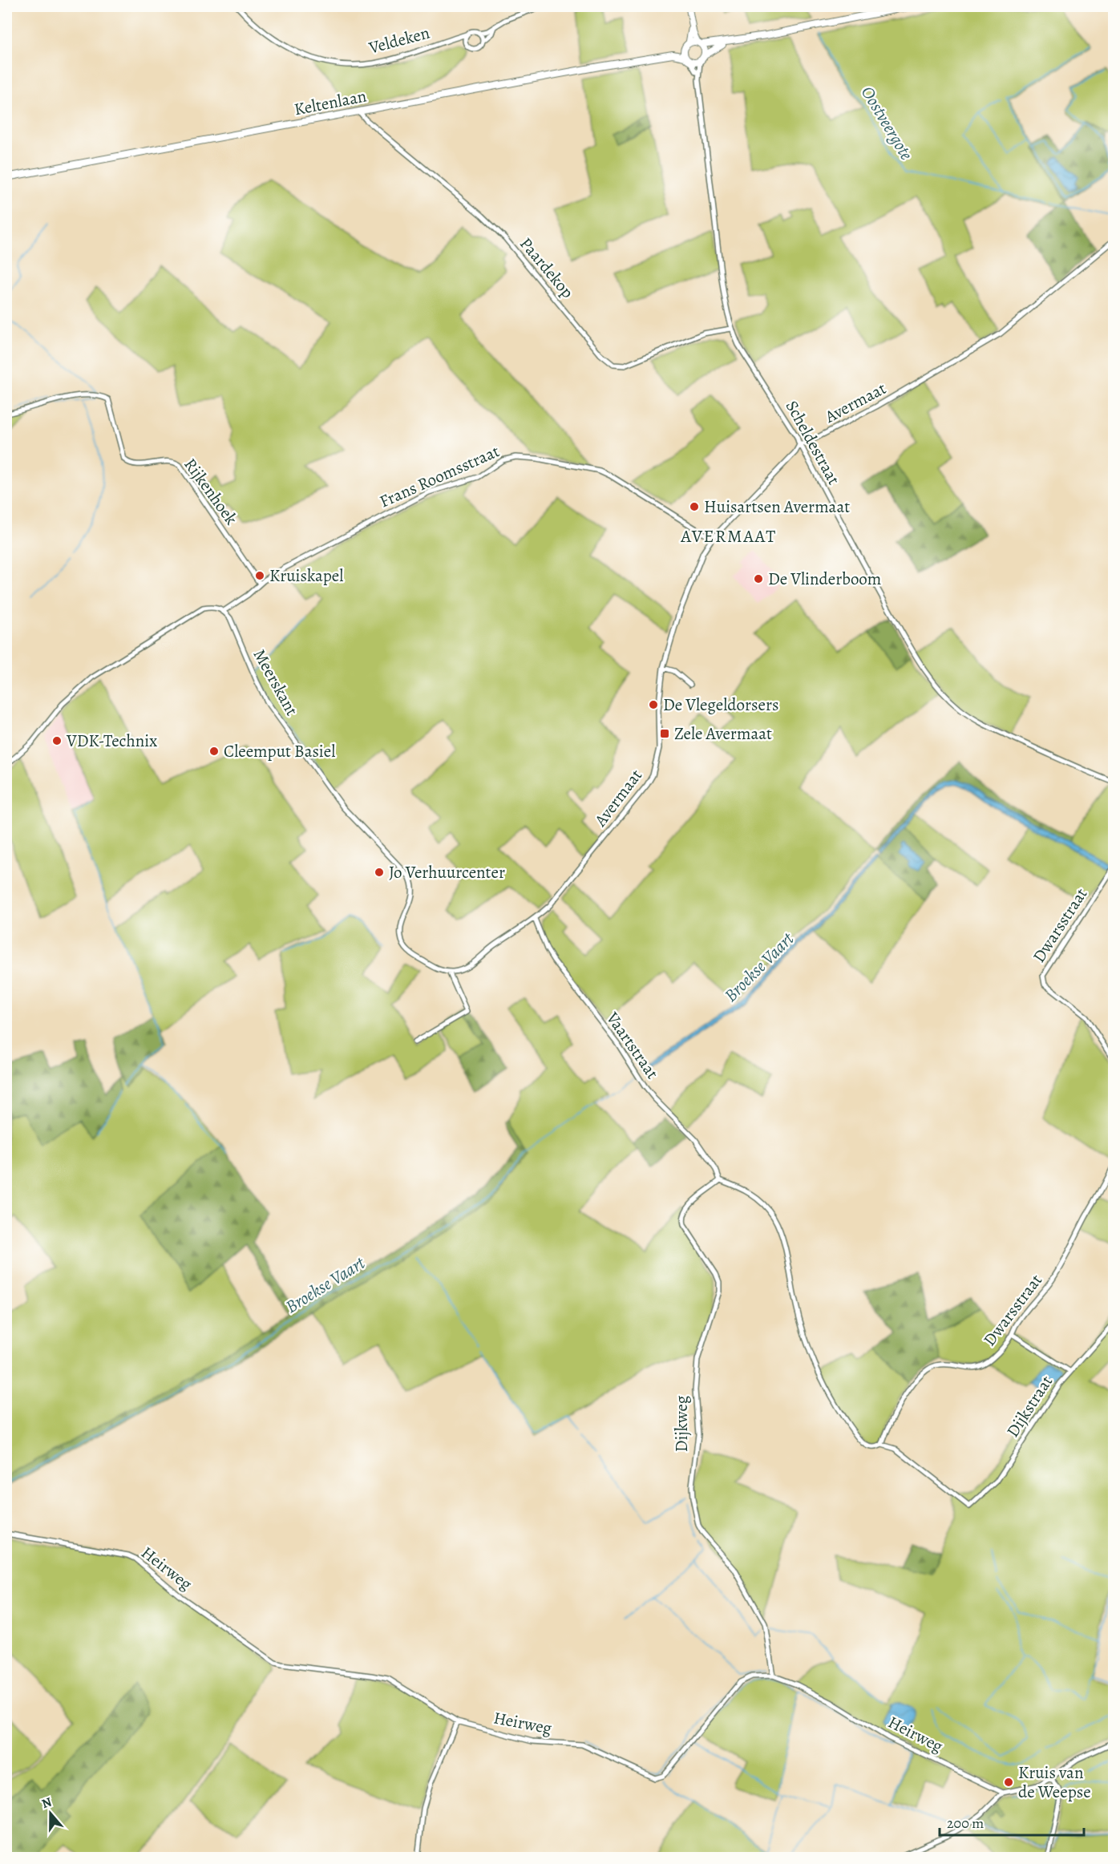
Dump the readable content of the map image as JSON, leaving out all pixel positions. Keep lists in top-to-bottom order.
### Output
{
  "streets": {
    "main road": ["Keltenlaan"],
    "street": [
      "Veldeken",
      "Paardekop",
      "Avermaat",
      "Scheldestraat",
      "Frans Roomsstraat",
      "Rijkenhoek",
      "Meerskant",
      "Dwarsstraat",
      "Vaartstraat",
      "Dijkstraat",
      "Dijkweg",
      "Heirweg"
    ]
  },
  "crossings": [
    ["Keltenlaan", "Paardekop"],
    ["Keltenlaan", "Scheldestraat"],
    ["Paardekop", "Scheldestraat"],
    ["Avermaat", "Scheldestraat"],
    ["Avermaat", "Frans Roomsstraat"],
    ["Avermaat", "Vaartstraat"],
    ["Frans Roomsstraat", "Rijkenhoek"],
    ["Dwarsstraat", "Dijkstraat"],
    ["Vaartstraat", "Dijkweg"],
    ["Dijkweg", "Heirweg"]
  ],
  "districts": ["AVERMAAT"],
  "water": ["Oostveergote", "Broekse Vaart"],
  "places": {
    "other": [
      "Huisartsen Avermaat",
      "Kruiskapel",
      "De Vlinderboom",
      "De Vlegeldorsers",
      "VDK-Technix",
      "Cleemput Basiel",
      "Jo Verhuurcenter",
      "Kruis van de Weepse"
    ],
    "transit": ["Zele Avermaat"]
  },
  "scale_bar": "200 m",
  "north": "top"
}
